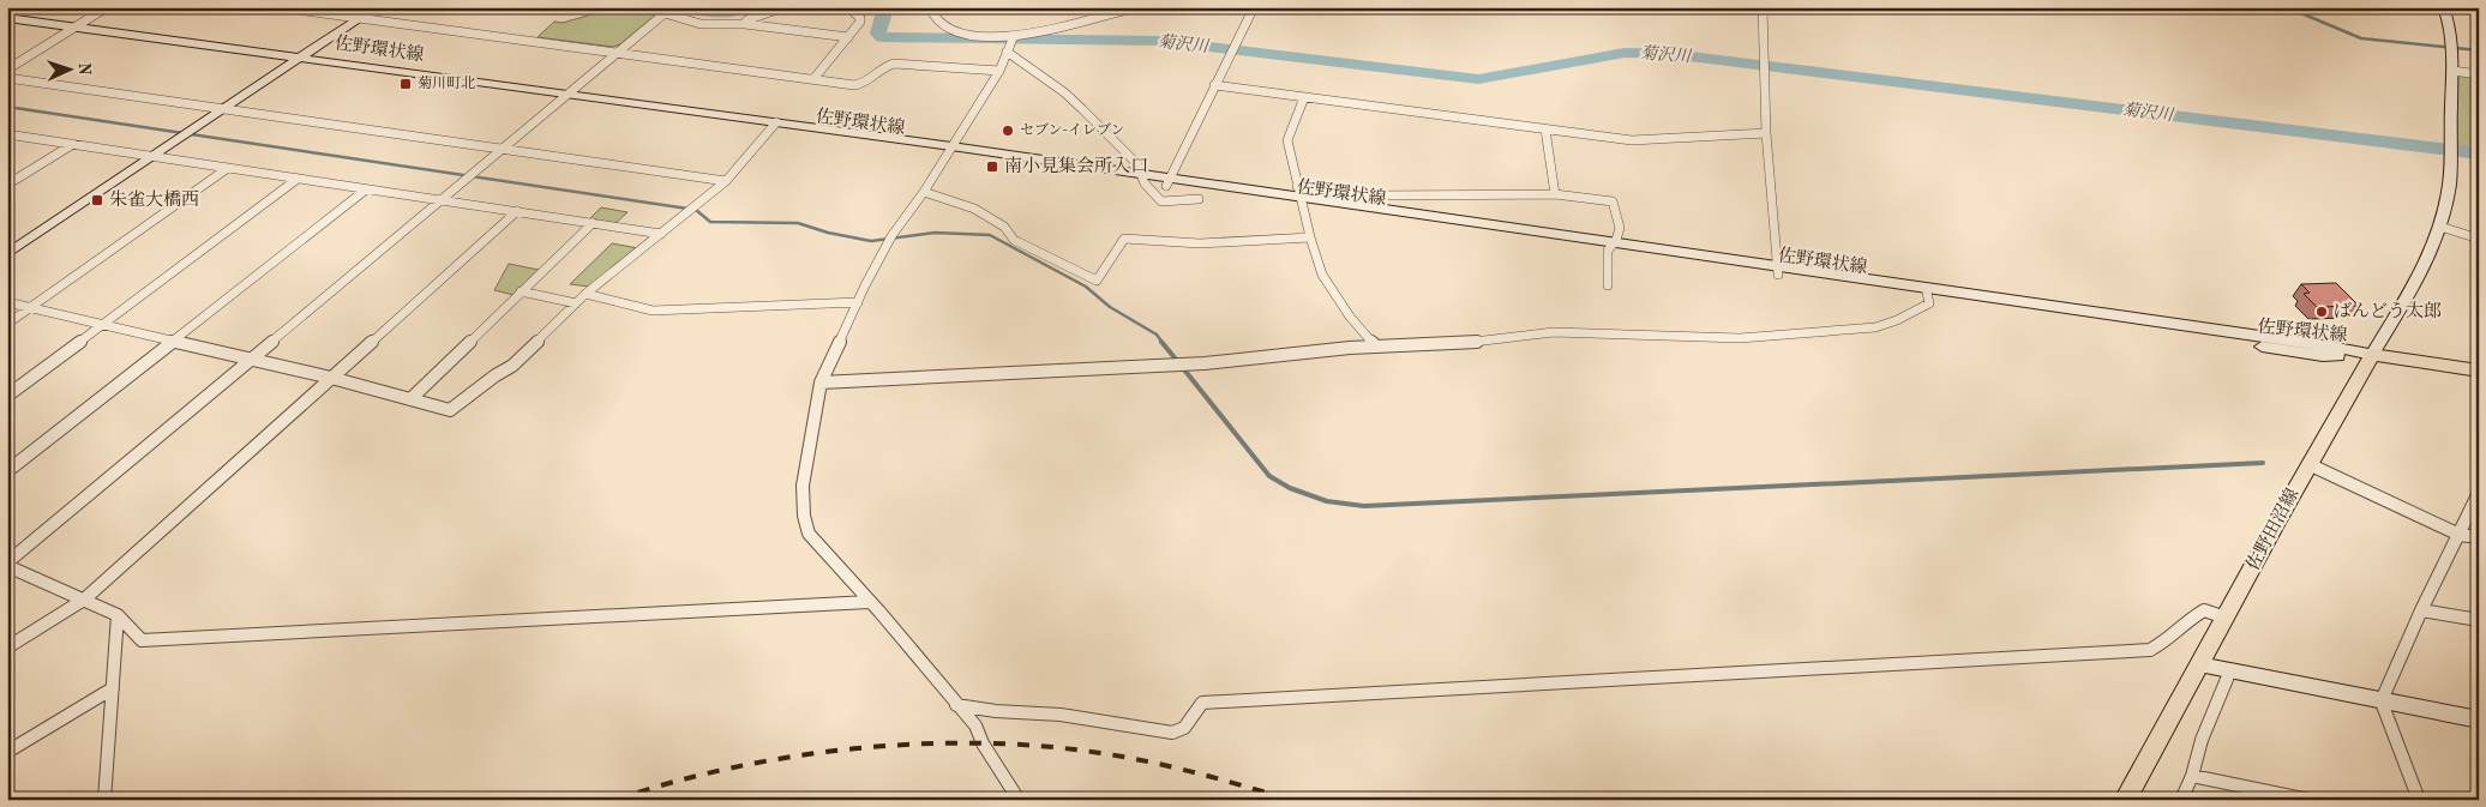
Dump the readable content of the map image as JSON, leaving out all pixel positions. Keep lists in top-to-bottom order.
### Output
{
  "streets": {
    "main road": ["佐野環状線", "佐野田沼線"]
  },
  "crossings": [
    ["佐野環状線", "佐野田沼線"]
  ],
  "water": ["菊沢川"],
  "places": {
    "transit": ["菊川町北", "南小見集会所入口", "朱雀大橋西"],
    "other": ["セブン-イレブン", "ばんどう太郎"]
  },
  "north": "right"
}
